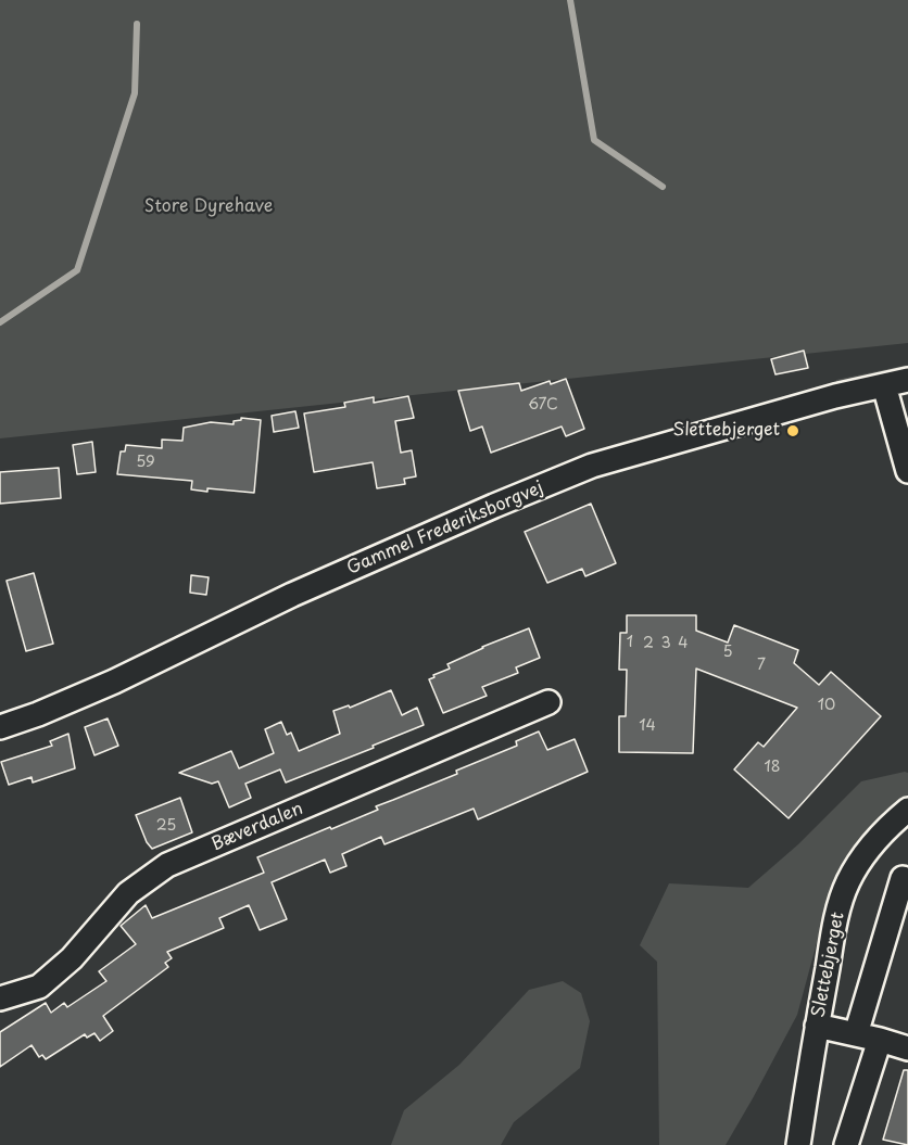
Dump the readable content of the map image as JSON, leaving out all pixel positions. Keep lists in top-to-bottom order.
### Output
{
  "streets": {
    "street": ["Gammel Frederiksborgvej", "Bæverdalen", "Slettebjerget"]
  },
  "parks": ["Store Dyrehave"],
  "places": ["Slettebjerget"],
  "house_numbers": [
    "67C",
    "59",
    "1",
    "2",
    "3",
    "4",
    "5",
    "7",
    "10",
    "14",
    "18",
    "25"
  ]
}
